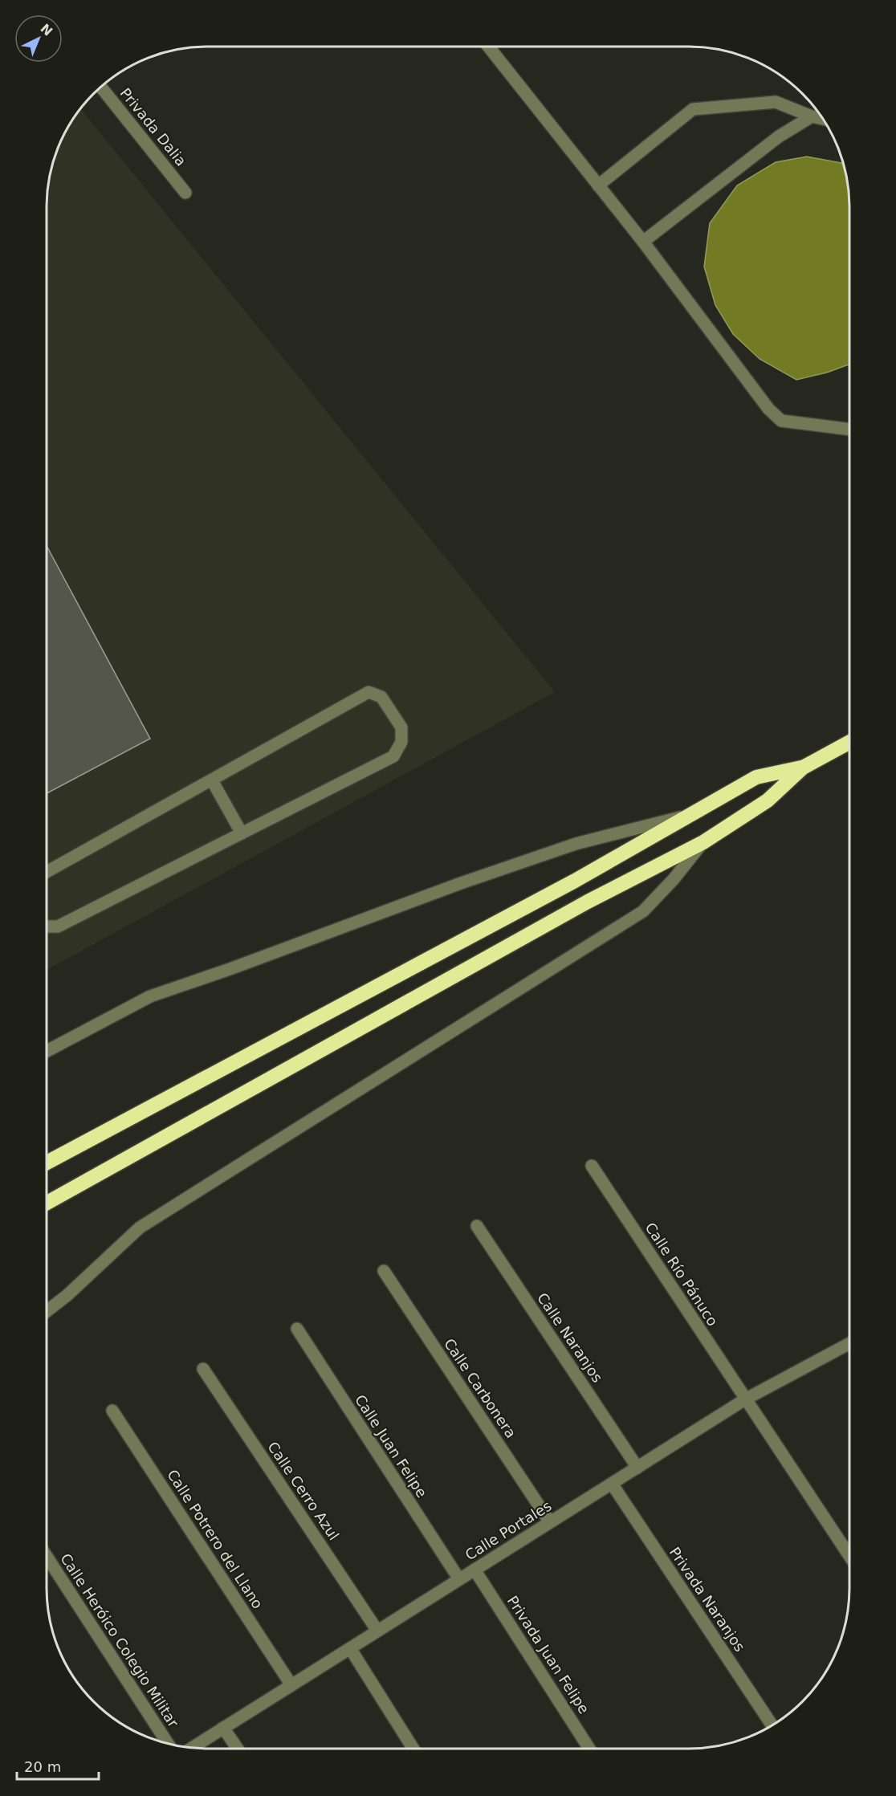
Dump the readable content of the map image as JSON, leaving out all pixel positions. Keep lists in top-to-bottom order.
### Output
{
  "streets": {
    "street": [
      "Privada Dalia",
      "Calle Río Pánuco",
      "Calle Naranjos",
      "Calle Carbonera",
      "Calle Juan Felipe",
      "Calle Cerro Azul",
      "Calle Portales",
      "Calle Potrero del Llano",
      "Privada Naranjos",
      "Calle Heróico Colegio Militar",
      "Privada Juan Felipe"
    ]
  },
  "crossings": [
    ["Calle Río Pánuco", "Calle Portales"],
    ["Calle Naranjos", "Calle Portales"],
    ["Calle Carbonera", "Calle Portales"],
    ["Calle Juan Felipe", "Calle Portales"],
    ["Calle Cerro Azul", "Calle Portales"],
    ["Calle Portales", "Calle Potrero del Llano"],
    ["Calle Portales", "Privada Naranjos"],
    ["Calle Portales", "Privada Juan Felipe"]
  ],
  "scale_bar": "20 m",
  "north": "top right"
}
